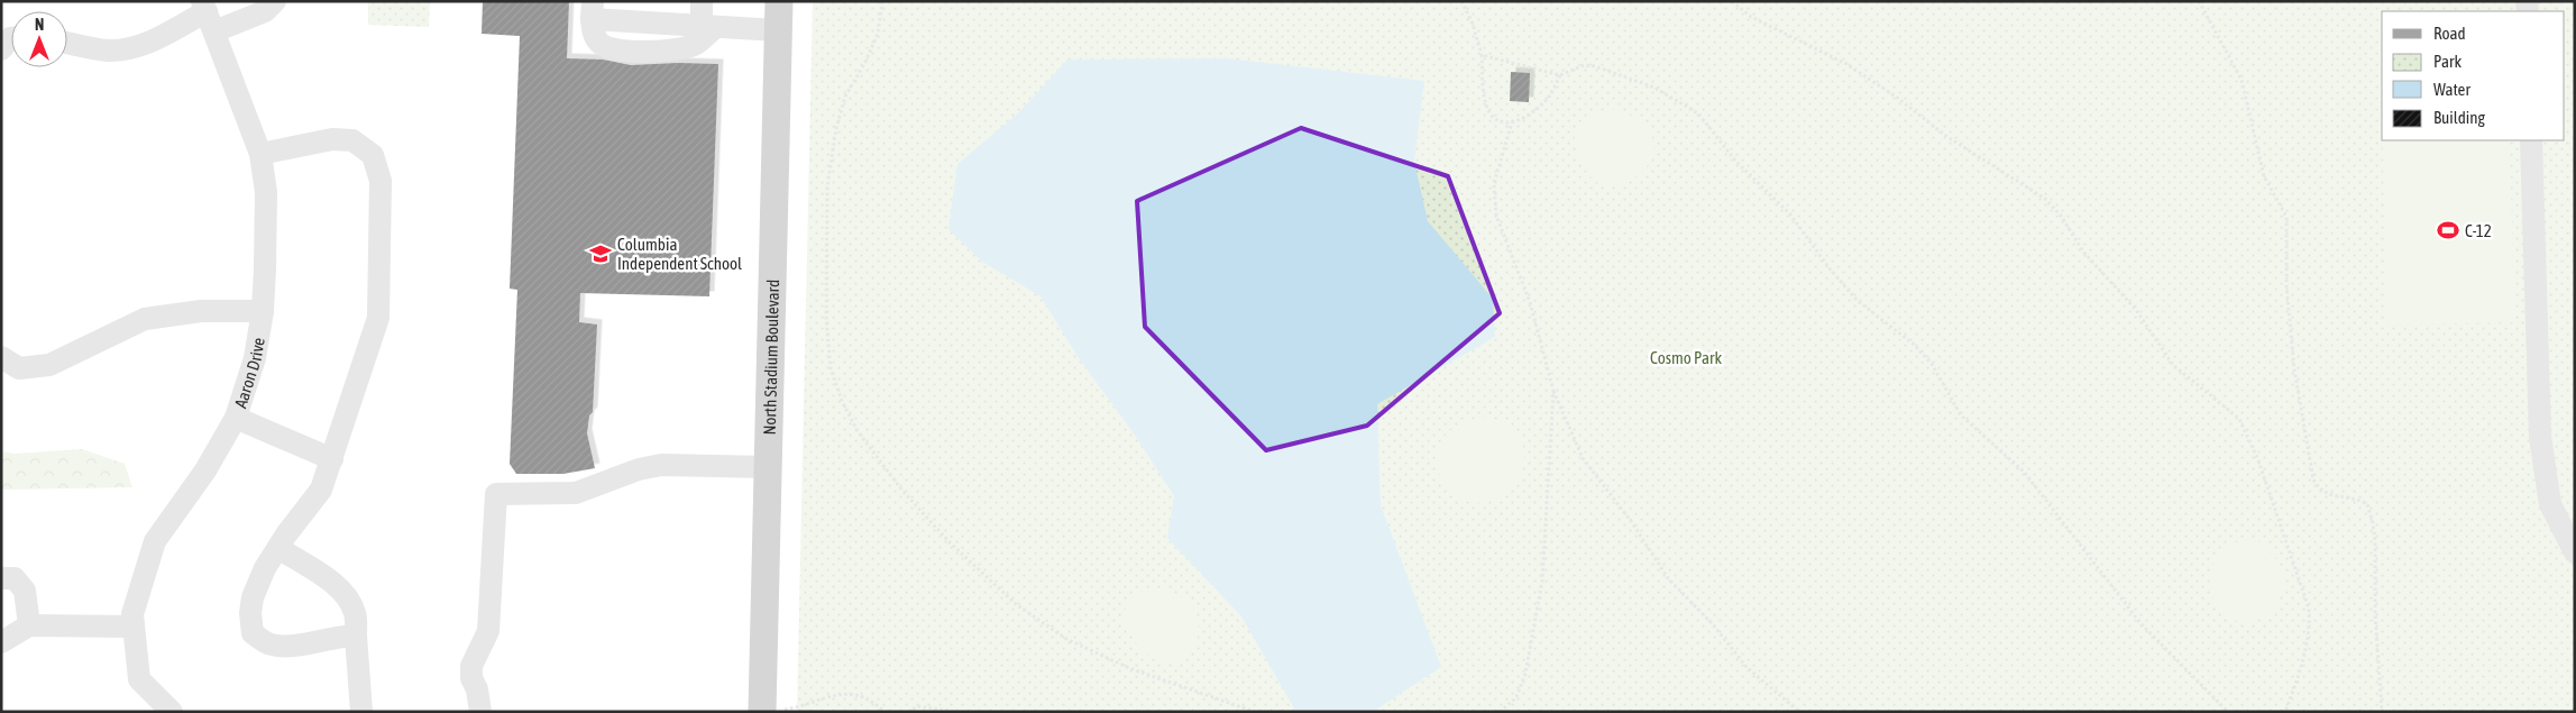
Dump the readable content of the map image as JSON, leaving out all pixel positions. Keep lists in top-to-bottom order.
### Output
{
  "streets": {
    "main road": ["North Stadium Boulevard"],
    "street": ["Aaron Drive"]
  },
  "parks": ["Cosmo Park"],
  "places": {
    "sports": ["C-12"],
    "school or university": ["Columbia Independent School"]
  },
  "legend": [
    "Road",
    "Park",
    "Water",
    "Building"
  ],
  "north": "top"
}
